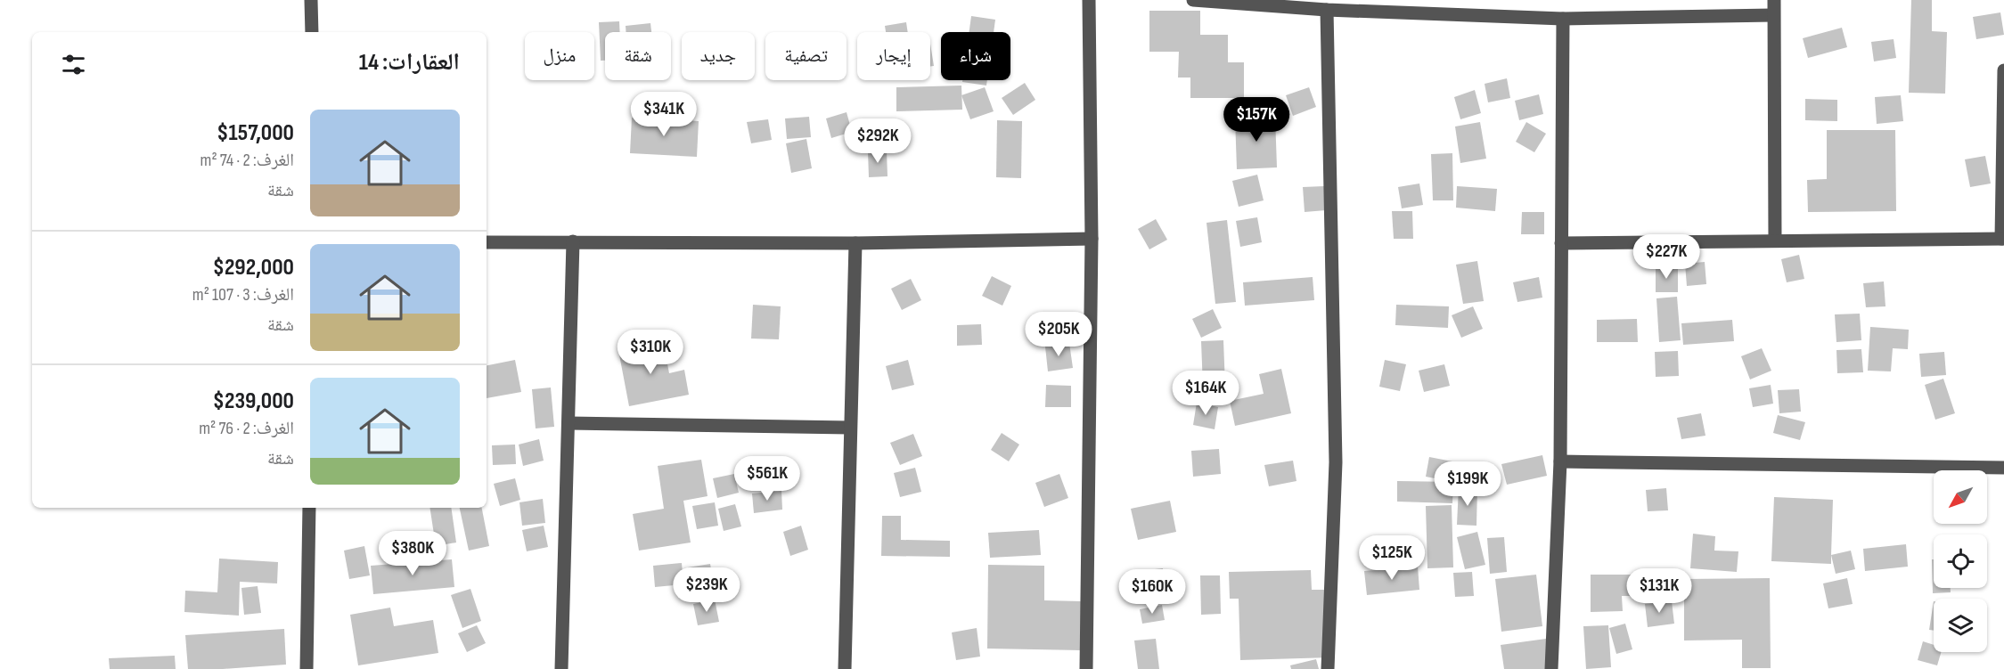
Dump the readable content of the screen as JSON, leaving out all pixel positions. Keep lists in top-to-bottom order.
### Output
{
  "north": "bottom left",
  "page": {
    "chip": [
      "شراء",
      "إيجار",
      "تصفية",
      "جديد",
      "شقة",
      "منزل"
    ],
    "heading": "العقارات: 14",
    "price": [
      "$341K",
      "$157K",
      "$292K",
      "$227K",
      "$205K",
      "$310K",
      "$164K",
      "$561K",
      "$199K",
      "$380K",
      "$125K",
      "$239K",
      "$131K",
      "$160K"
    ],
    "list": [
      {
        "name": "$157,000",
        "note": "الغرف: 2 · 74 m² · شقة"
      },
      {
        "name": "$292,000",
        "note": "الغرف: 3 · 107 m² · شقة"
      },
      {
        "name": "$239,000",
        "note": "الغرف: 2 · 76 m² · شقة"
      }
    ]
  }
}
